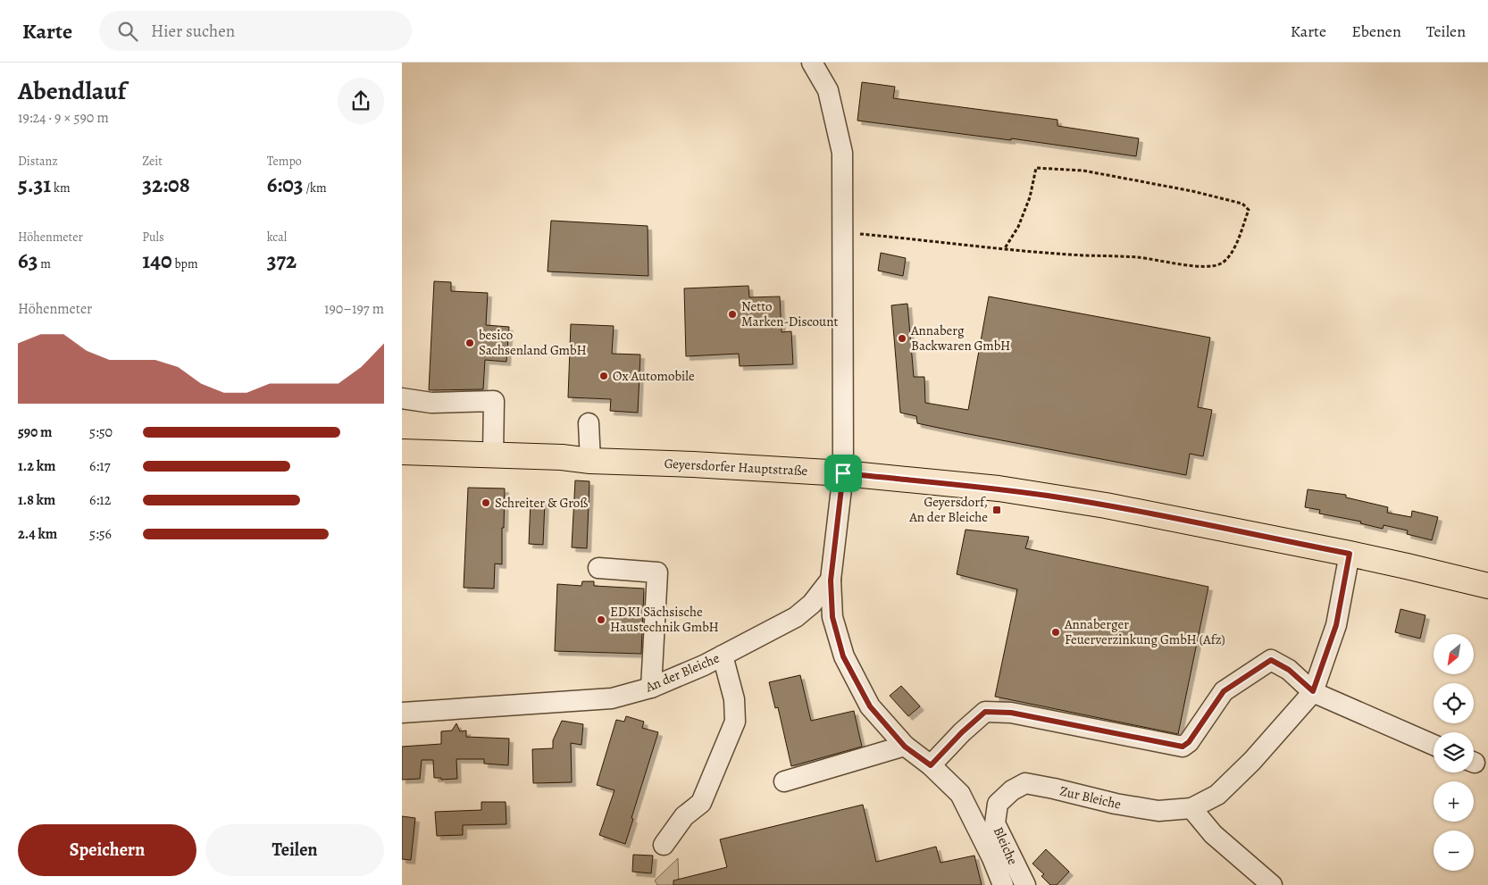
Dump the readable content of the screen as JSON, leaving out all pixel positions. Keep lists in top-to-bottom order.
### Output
{
  "streets": {
    "main road": ["Geyersdorfer Hauptstraße"],
    "street": ["An der Bleiche", "Zur Bleiche", "Bleiche"]
  },
  "crossings": [
    ["Geyersdorfer Hauptstraße", "Zur Bleiche"],
    ["Zur Bleiche", "Bleiche"]
  ],
  "places": {
    "other": [
      "Netto Marken-Discount",
      "Annaberg Backwaren GmbH",
      "besico Sachsenland GmbH",
      "Ox Automobile",
      "Schreiter & Groß",
      "EDKI Sächsische Haustechnik GmbH",
      "Annaberger Feuerverzinkung GmbH (Afz)"
    ],
    "transit": ["Geyersdorf, An der Bleiche"]
  },
  "north": "bottom left",
  "page": {
    "header": "Karte",
    "search": "Hier suchen",
    "nav": ["Karte", "Ebenen", "Teilen"],
    "heading": ["Abendlauf", "19:24 · 9 × 590 m"],
    "stats": [
      ["Distanz", "5.31 km"],
      ["Zeit", "32:08"],
      ["Tempo", "6:03 /km"],
      ["Höhenmeter", "63 m"],
      ["Puls", "140 bpm"],
      ["kcal", "372"]
    ],
    "chart": ["Höhenmeter", "190–197 m"],
    "list": [
      {
        "name": "590 m",
        "note": "5:50"
      },
      {
        "name": "1.2 km",
        "note": "6:17"
      },
      {
        "name": "1.8 km",
        "note": "6:12"
      },
      {
        "name": "2.4 km",
        "note": "5:56"
      }
    ],
    "map_buttons": ["+", "−"],
    "buttons": ["Speichern", "Teilen"]
  }
}
